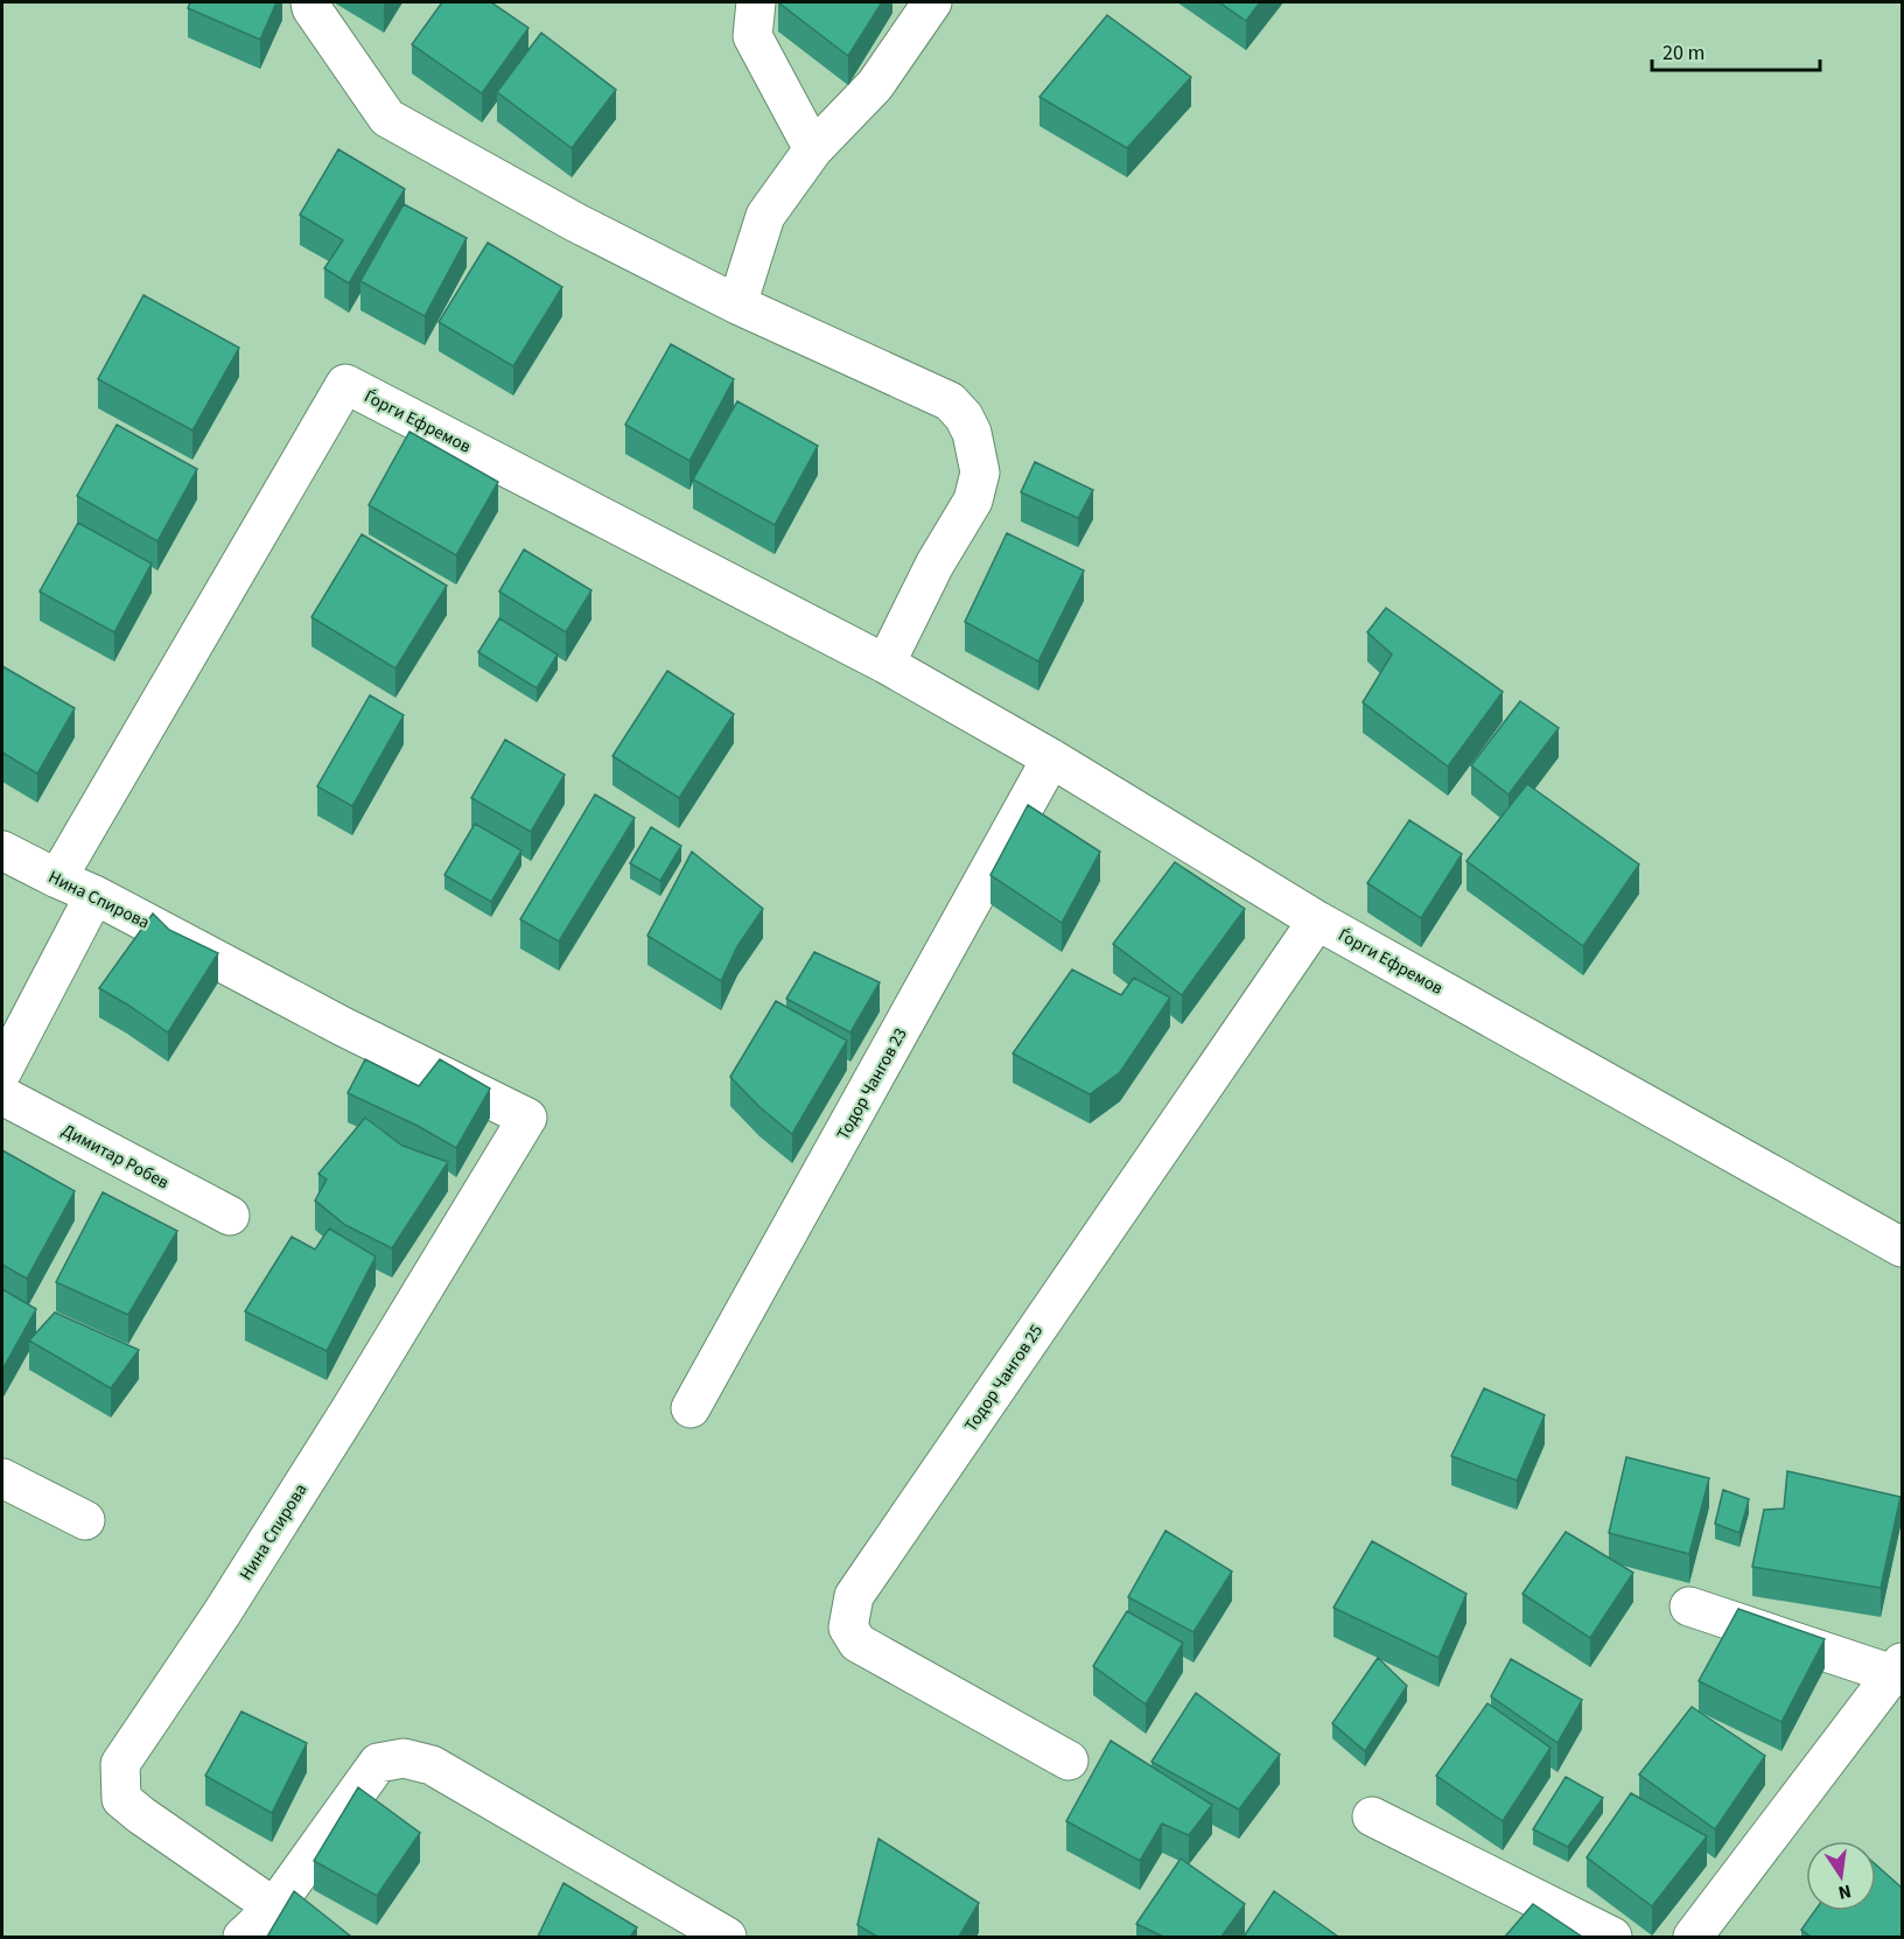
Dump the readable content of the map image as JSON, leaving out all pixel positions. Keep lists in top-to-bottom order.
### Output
{
  "streets": {
    "street": [
      "Ѓорги Ефремов",
      "Нина Спирова",
      "Тодор Чангов 23",
      "Димитар Робев",
      "Тодор Чангов 25"
    ]
  },
  "crossings": [
    ["Ѓорги Ефремов", "Нина Спирова"],
    ["Ѓорги Ефремов", "Тодор Чангов 23"],
    ["Ѓорги Ефремов", "Тодор Чангов 25"]
  ],
  "scale_bar": "20 m",
  "north": "bottom"
}
